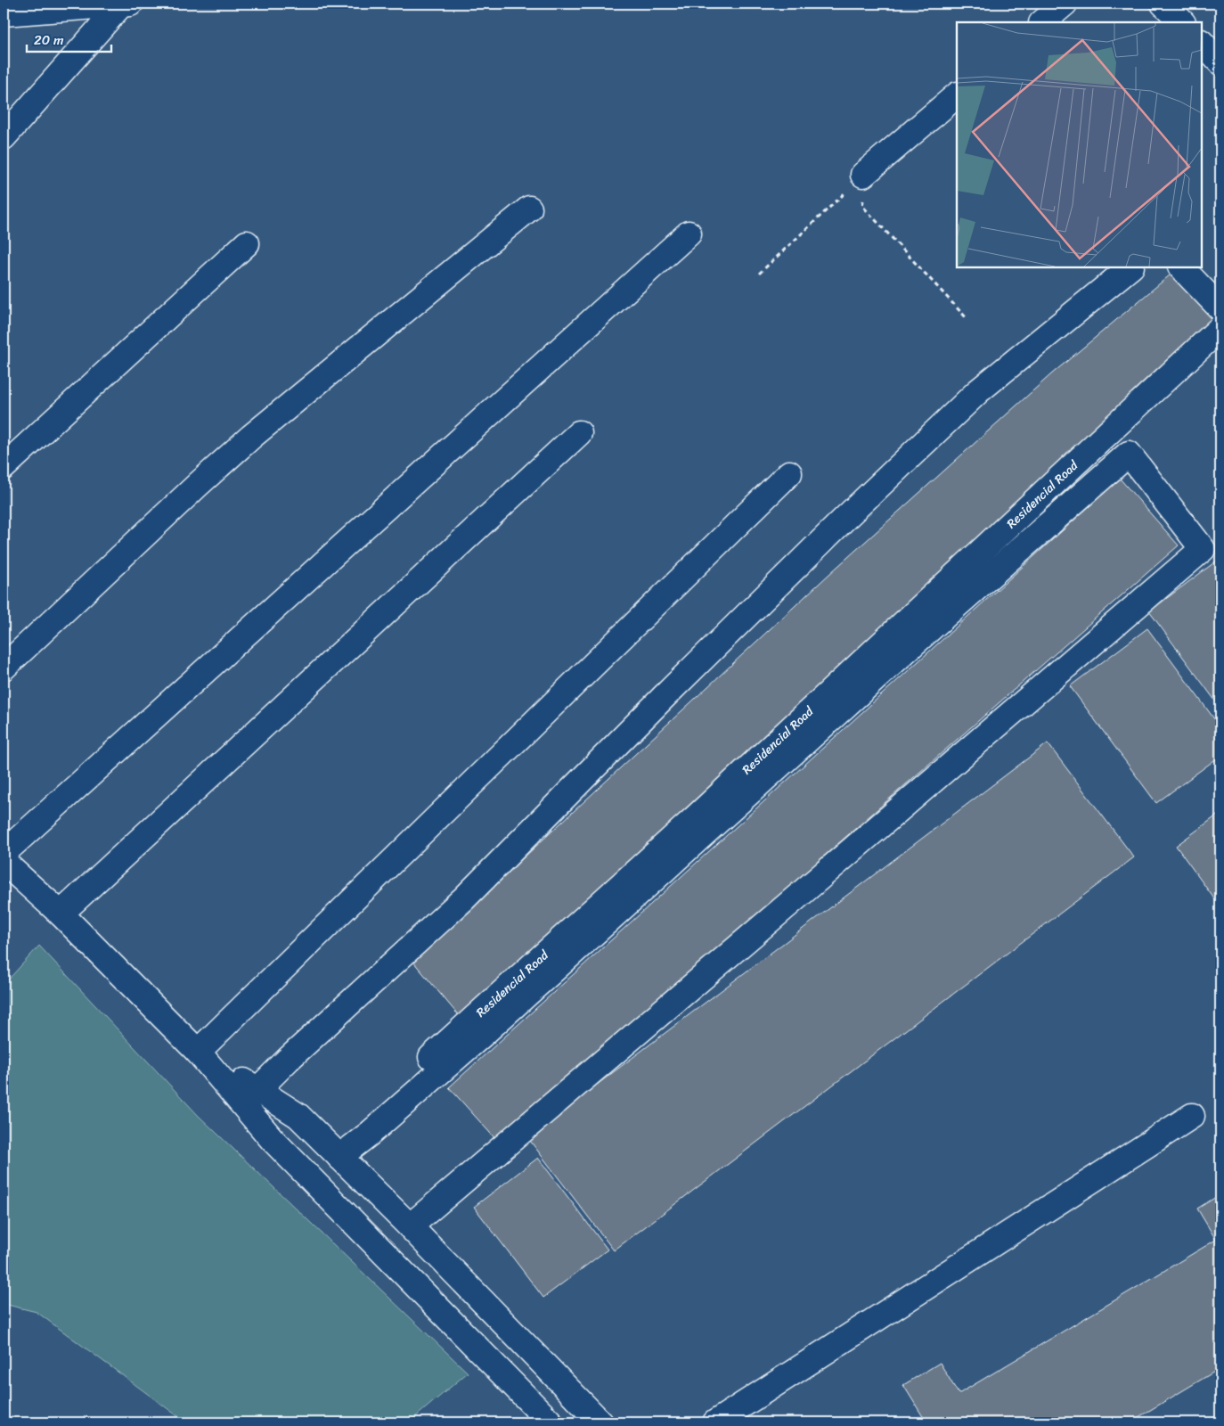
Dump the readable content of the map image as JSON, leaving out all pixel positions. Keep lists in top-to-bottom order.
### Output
{
  "streets": {
    "street": ["Residencial Road"]
  },
  "scale_bar": "20 m"
}
